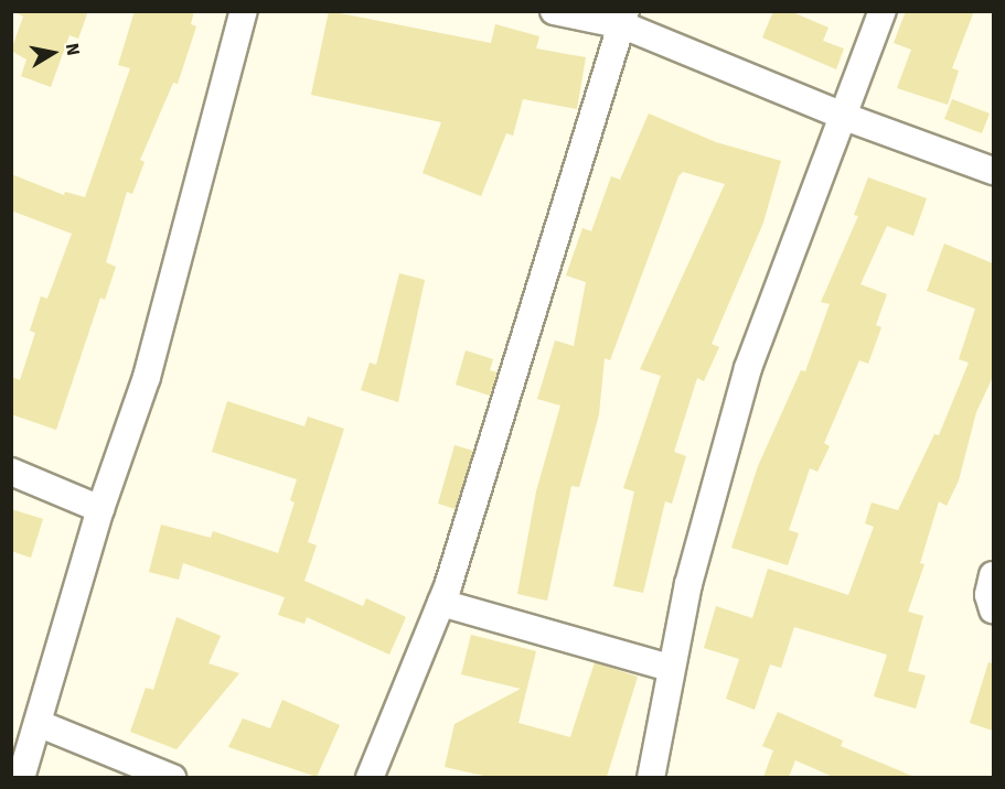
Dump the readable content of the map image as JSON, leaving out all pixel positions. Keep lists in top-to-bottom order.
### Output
{
  "north": "right"
}
